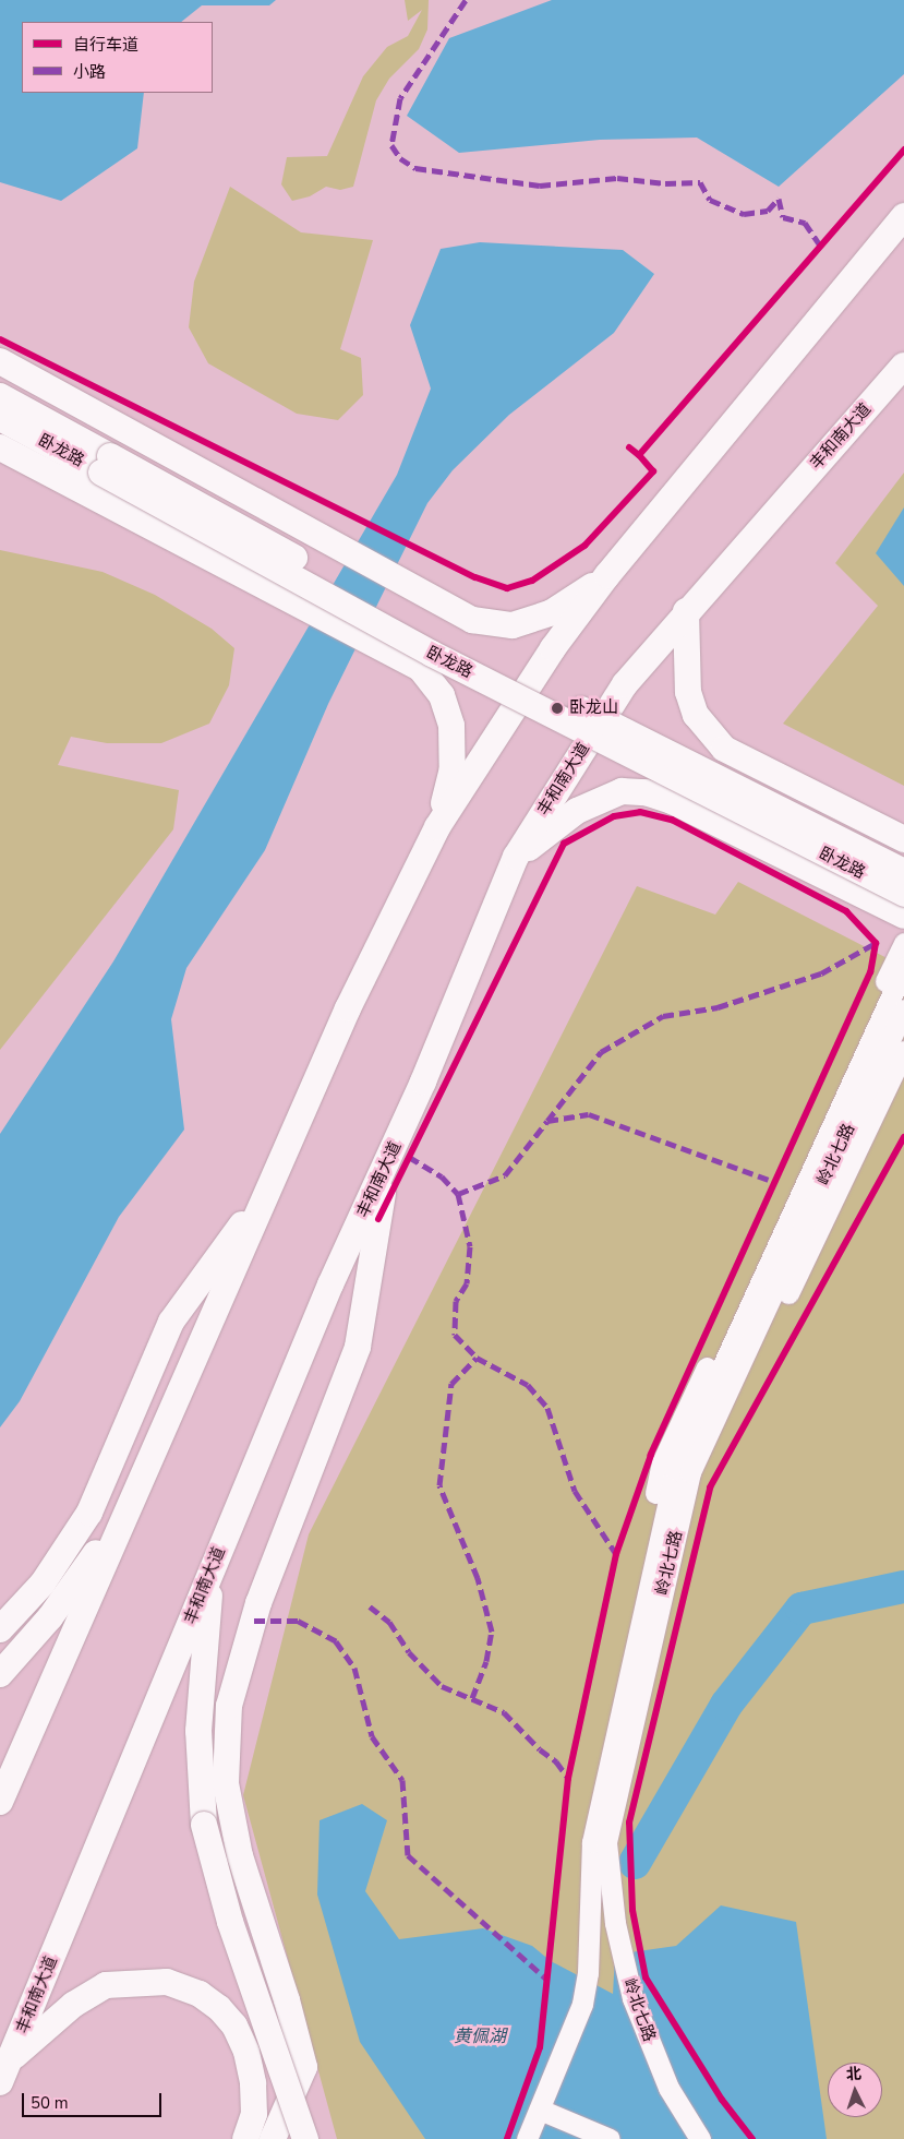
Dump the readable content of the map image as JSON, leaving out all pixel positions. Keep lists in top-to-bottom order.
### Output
{
  "streets": {
    "main road": ["丰和南大道", "卧龙路"],
    "street": ["岭北七路"]
  },
  "crossings": [
    ["丰和南大道", "卧龙路"]
  ],
  "water": ["黄佩湖"],
  "places": ["卧龙山"],
  "legend": ["自行车道", "小路"],
  "scale_bar": "50 m",
  "north": "top"
}
